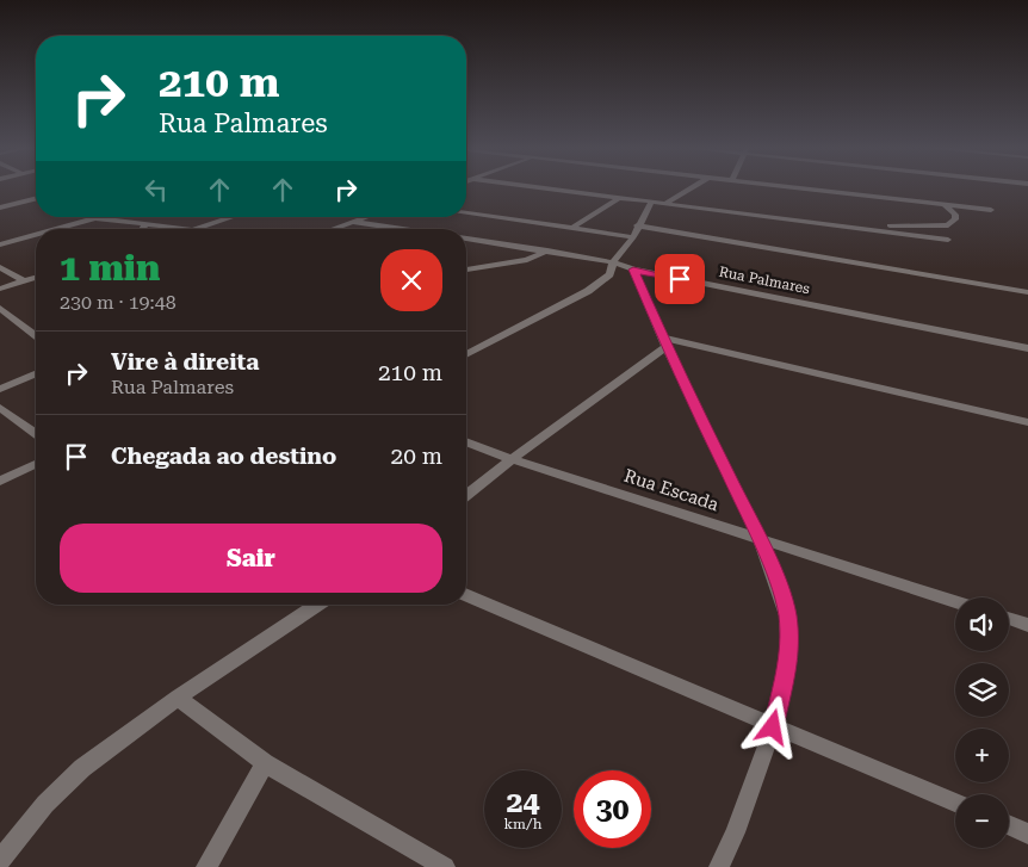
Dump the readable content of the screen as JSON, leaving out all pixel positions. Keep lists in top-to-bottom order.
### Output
{
  "streets": {
    "street": ["Rua Palmares", "Rua Escada"]
  },
  "page": {
    "turn": ["210 m", "Rua Palmares"],
    "heading": ["1 min", "230 m · 19:48"],
    "list": [
      {
        "name": "Vire à direita",
        "note": "Rua Palmares",
        "value": "210 m"
      },
      {
        "name": "Chegada ao destino",
        "value": "20 m"
      }
    ],
    "buttons": "Sair",
    "map_buttons": ["+", "−"],
    "speed": "24 km/h",
    "limit": "30"
  }
}
